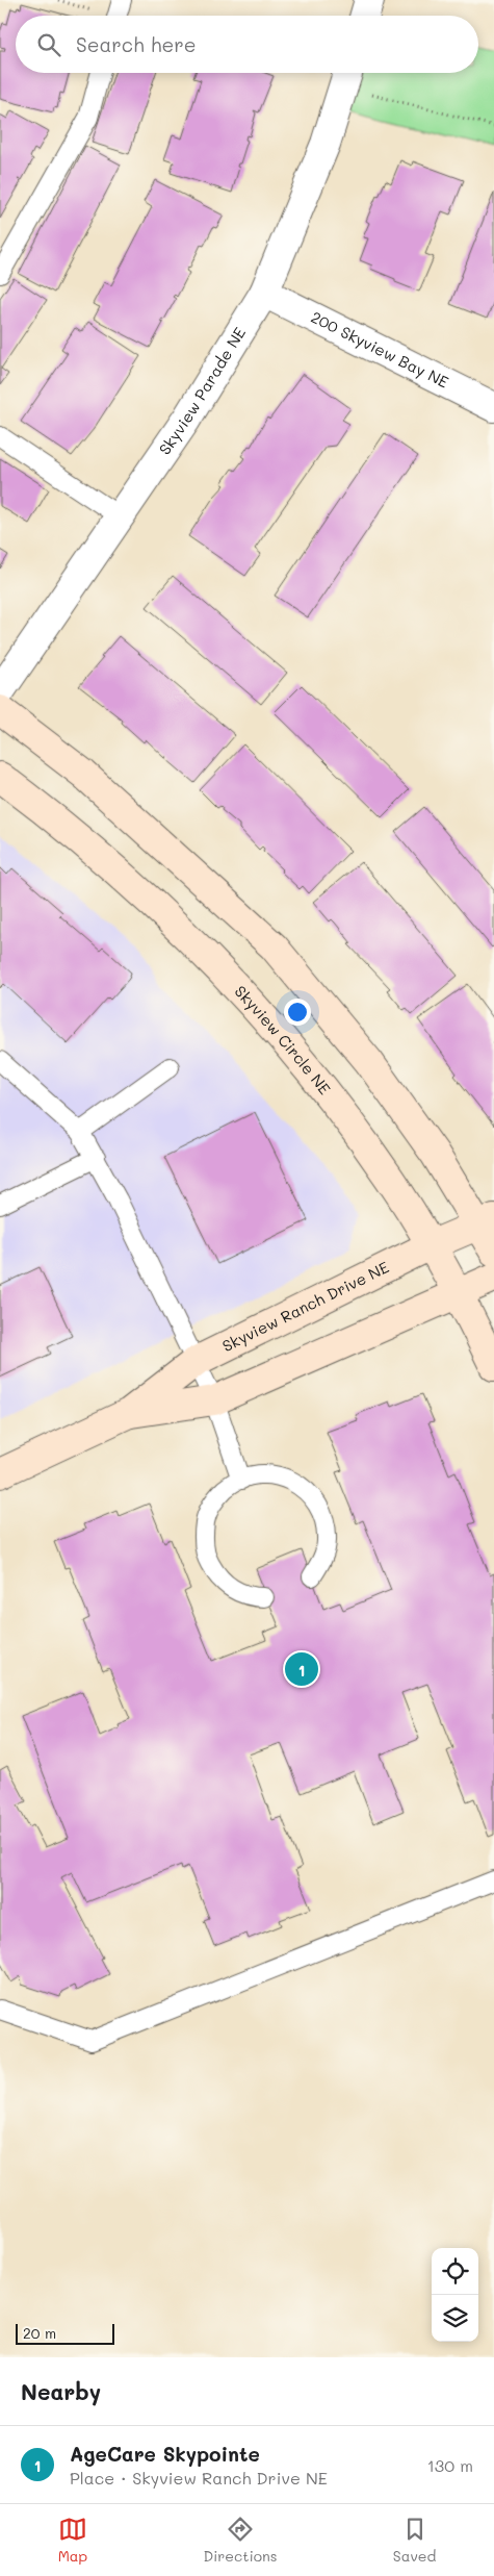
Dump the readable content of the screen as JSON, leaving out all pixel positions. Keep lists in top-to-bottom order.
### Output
{
  "streets": {
    "street": [
      "200 Skyview Bay NE",
      "Skyview Parade NE",
      "Skyview Circle NE",
      "Skyview Ranch Drive NE"
    ]
  },
  "crossings": [
    ["200 Skyview Bay NE", "Skyview Parade NE"],
    ["Skyview Circle NE", "Skyview Ranch Drive NE"]
  ],
  "scale_bar": "20 m",
  "page": {
    "search": "Search here",
    "pins": "1",
    "scale": "20 m",
    "heading": "Nearby",
    "list": [
      {
        "mark": "1",
        "name": "AgeCare Skypointe",
        "note": "Place · Skyview Ranch Drive NE",
        "value": "130 m"
      }
    ],
    "nav": ["Map", "Directions", "Saved"]
  }
}
